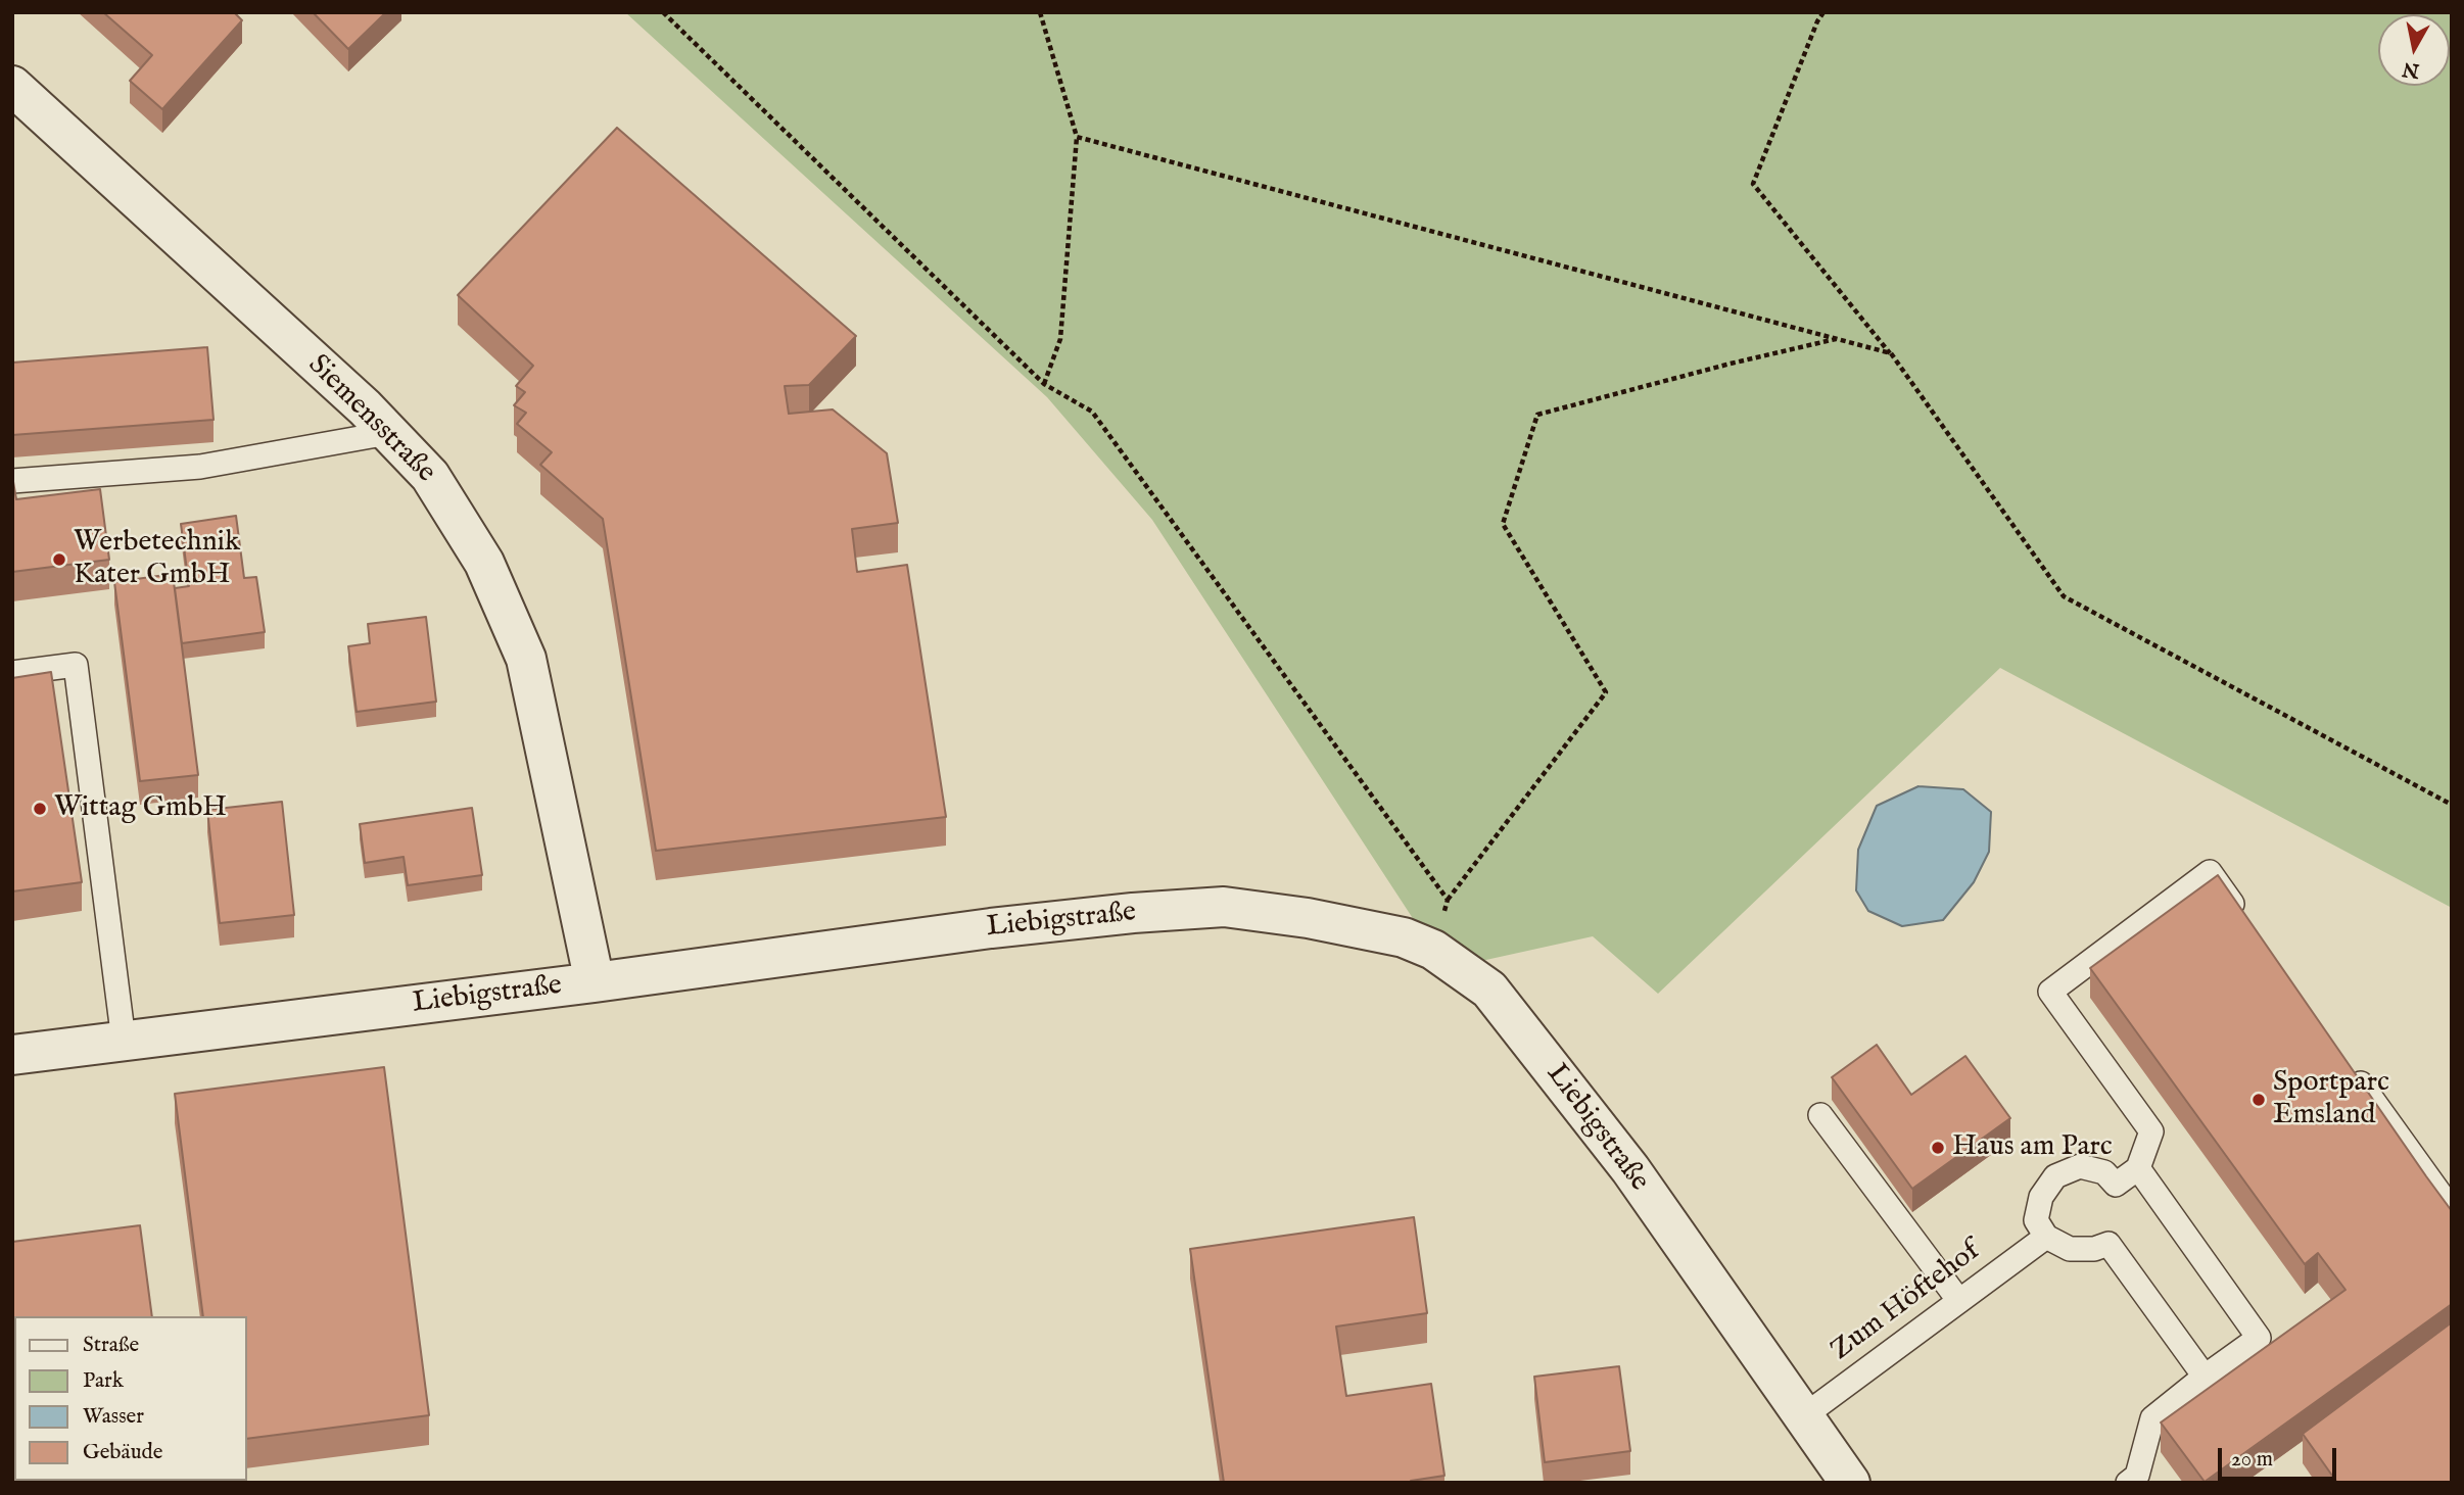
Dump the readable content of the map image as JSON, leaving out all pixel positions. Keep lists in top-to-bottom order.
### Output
{
  "streets": {
    "street": ["Siemensstraße", "Liebigstraße"],
    "lane": ["Zum Höftehof"]
  },
  "crossings": [
    ["Siemensstraße", "Liebigstraße"],
    ["Liebigstraße", "Zum Höftehof"]
  ],
  "places": [
    "Werbetechnik Kater GmbH",
    "Wittag GmbH",
    "Sportparc Emsland",
    "Haus am Parc"
  ],
  "legend": [
    "Straße",
    "Park",
    "Wasser",
    "Gebäude"
  ],
  "scale_bar": "20 m",
  "north": "bottom"
}
